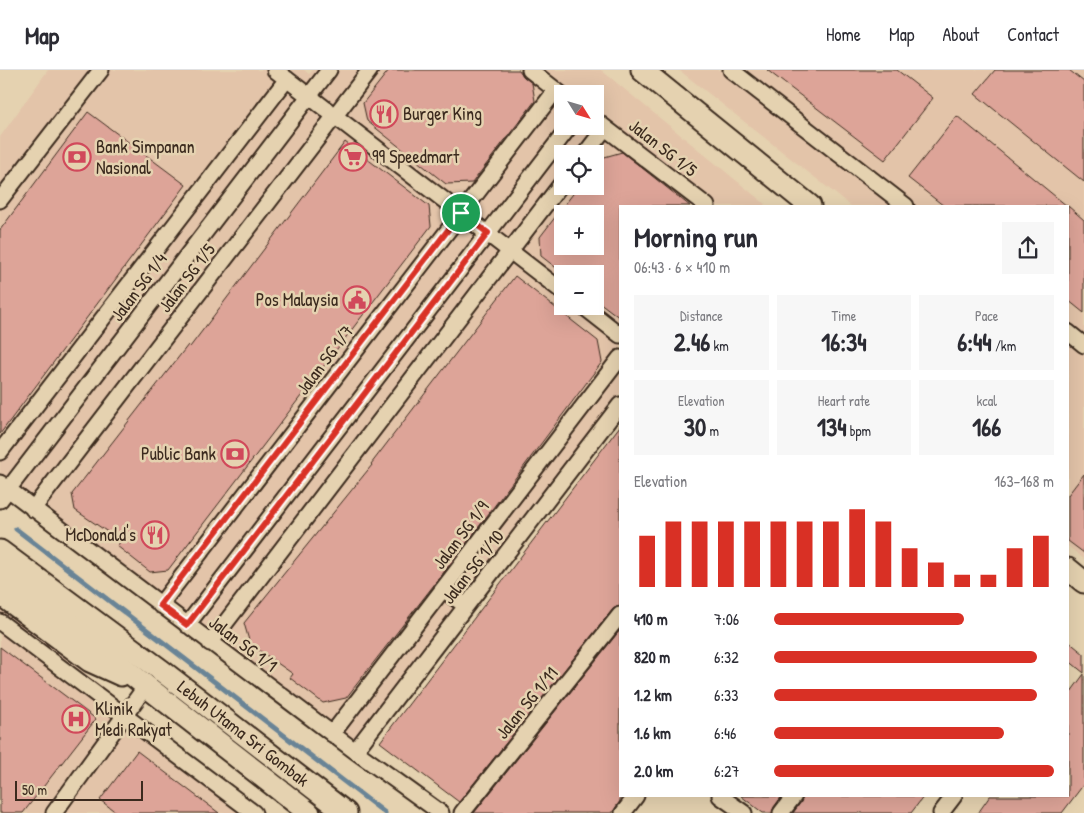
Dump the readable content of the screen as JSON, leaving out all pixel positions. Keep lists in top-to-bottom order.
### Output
{
  "streets": {
    "street": [
      "Jalan SG 1/5",
      "Jalan SG 1/4",
      "Jalan SG 1/7",
      "Jalan SG 1/9",
      "Jalan SG 1/10",
      "Jalan SG 1/1",
      "Jalan SG 1/11",
      "Lebuh Utama Sri Gombak"
    ]
  },
  "crossings": [
    ["Jalan SG 1/5", "Jalan SG 1/4"],
    ["Jalan SG 1/5", "Jalan SG 1/1"],
    ["Jalan SG 1/4", "Jalan SG 1/7"],
    ["Jalan SG 1/4", "Jalan SG 1/1"],
    ["Jalan SG 1/7", "Jalan SG 1/1"],
    ["Jalan SG 1/9", "Jalan SG 1/1"],
    ["Jalan SG 1/10", "Jalan SG 1/1"]
  ],
  "places": {
    "restaurant": ["Burger King", "McDonald's"],
    "bank": ["Bank Simpanan Nasional", "Public Bank"],
    "supermarket": ["99 Speedmart"],
    "public building": ["Pos Malaysia"],
    "hospital": ["Klinik Medi Rakyat"]
  },
  "scale_bar": "50 m",
  "north": "bottom right",
  "page": {
    "header": "Map",
    "nav": [
      "Home",
      "Map",
      "About",
      "Contact"
    ],
    "map_buttons": ["+", "−"],
    "heading": ["Morning run", "06:43 · 6 × 410 m"],
    "stats": [
      ["Distance", "2.46 km"],
      ["Time", "16:34"],
      ["Pace", "6:44 /km"],
      ["Elevation", "30 m"],
      ["Heart rate", "134 bpm"],
      ["kcal", "166"]
    ],
    "chart": ["Elevation", "163–168 m"],
    "list": [
      {
        "name": "410 m",
        "note": "7:06"
      },
      {
        "name": "820 m",
        "note": "6:32"
      },
      {
        "name": "1.2 km",
        "note": "6:33"
      },
      {
        "name": "1.6 km",
        "note": "6:46"
      },
      {
        "name": "2.0 km",
        "note": "6:27"
      }
    ],
    "scale": "50 m"
  }
}
